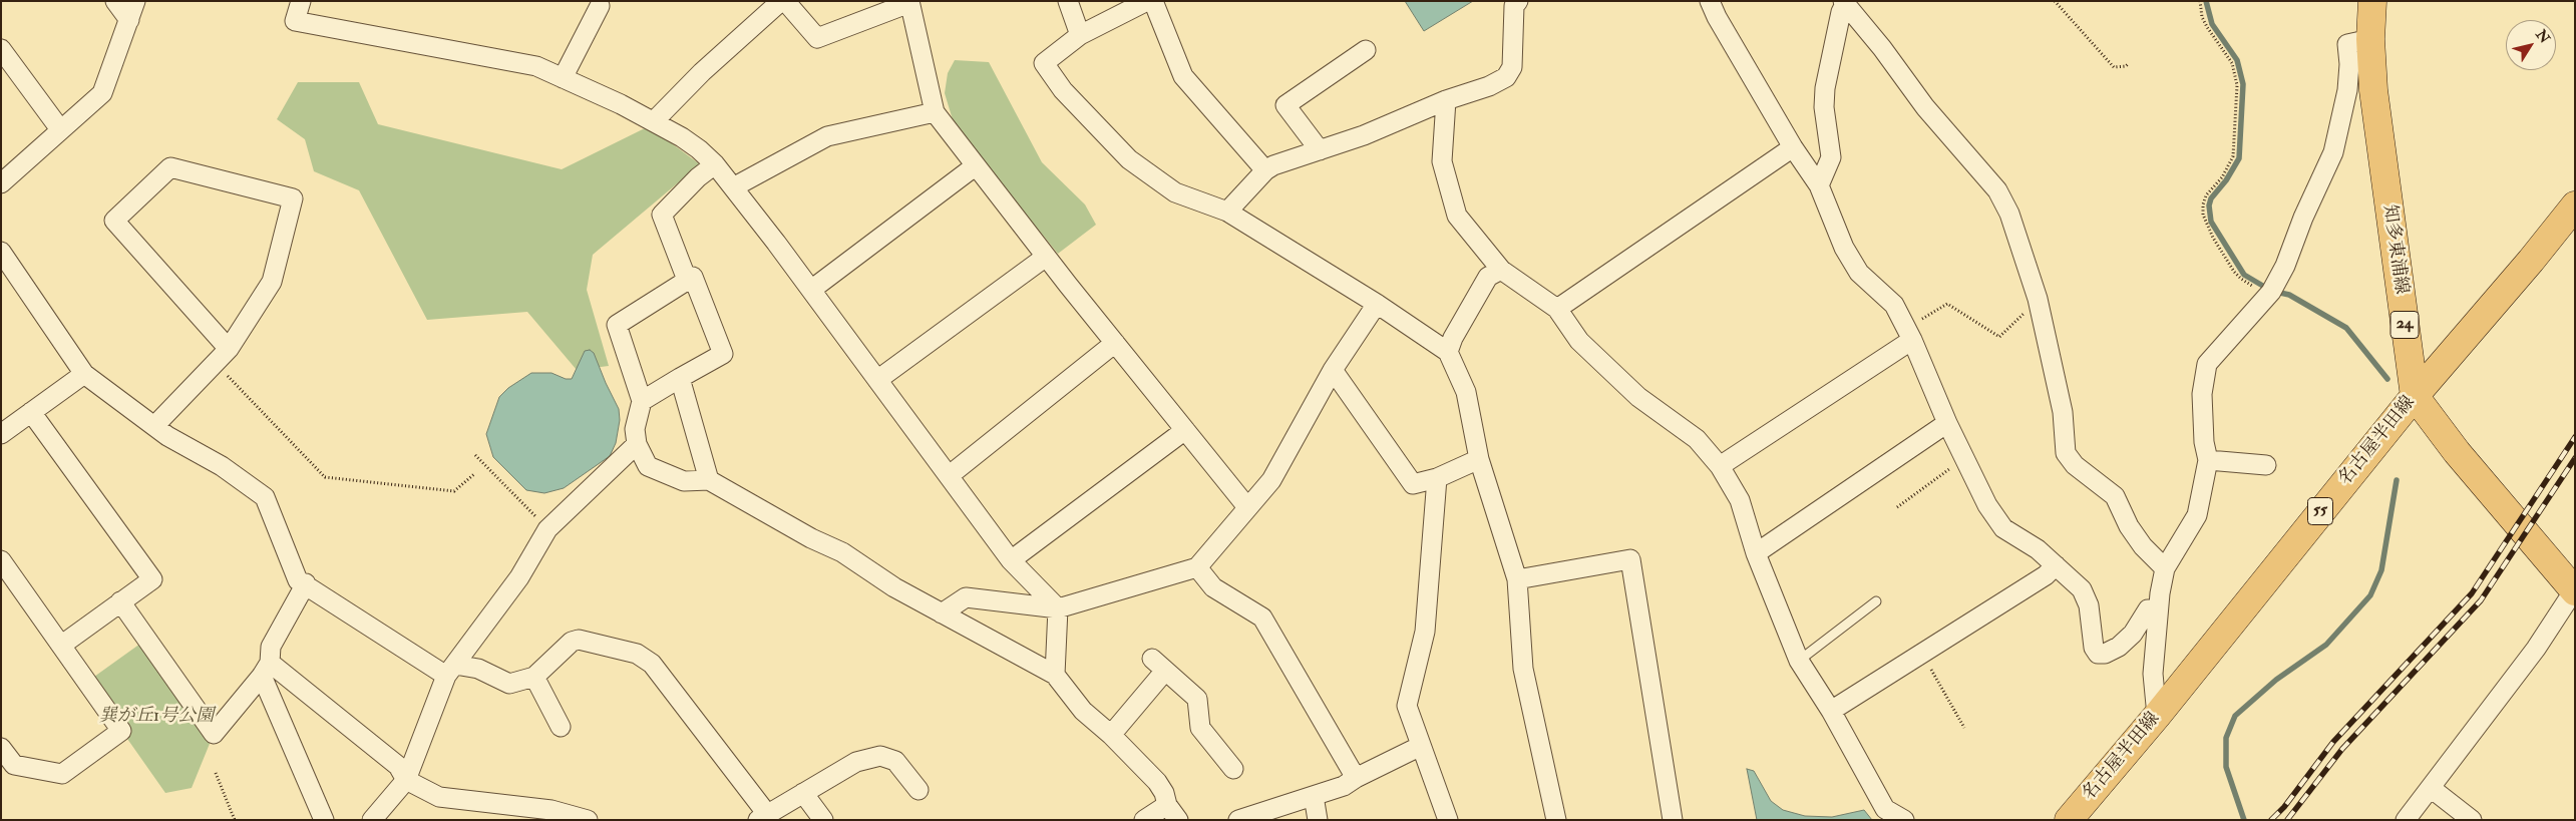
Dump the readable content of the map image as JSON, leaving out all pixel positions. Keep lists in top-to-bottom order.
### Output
{
  "streets": {
    "main road": [
      "知多東浦線",
      "24",
      "名古屋半田線",
      "55"
    ]
  },
  "crossings": [
    ["知多東浦線", "名古屋半田線"]
  ],
  "parks": ["巽が丘1号公園"],
  "north": "top right"
}
